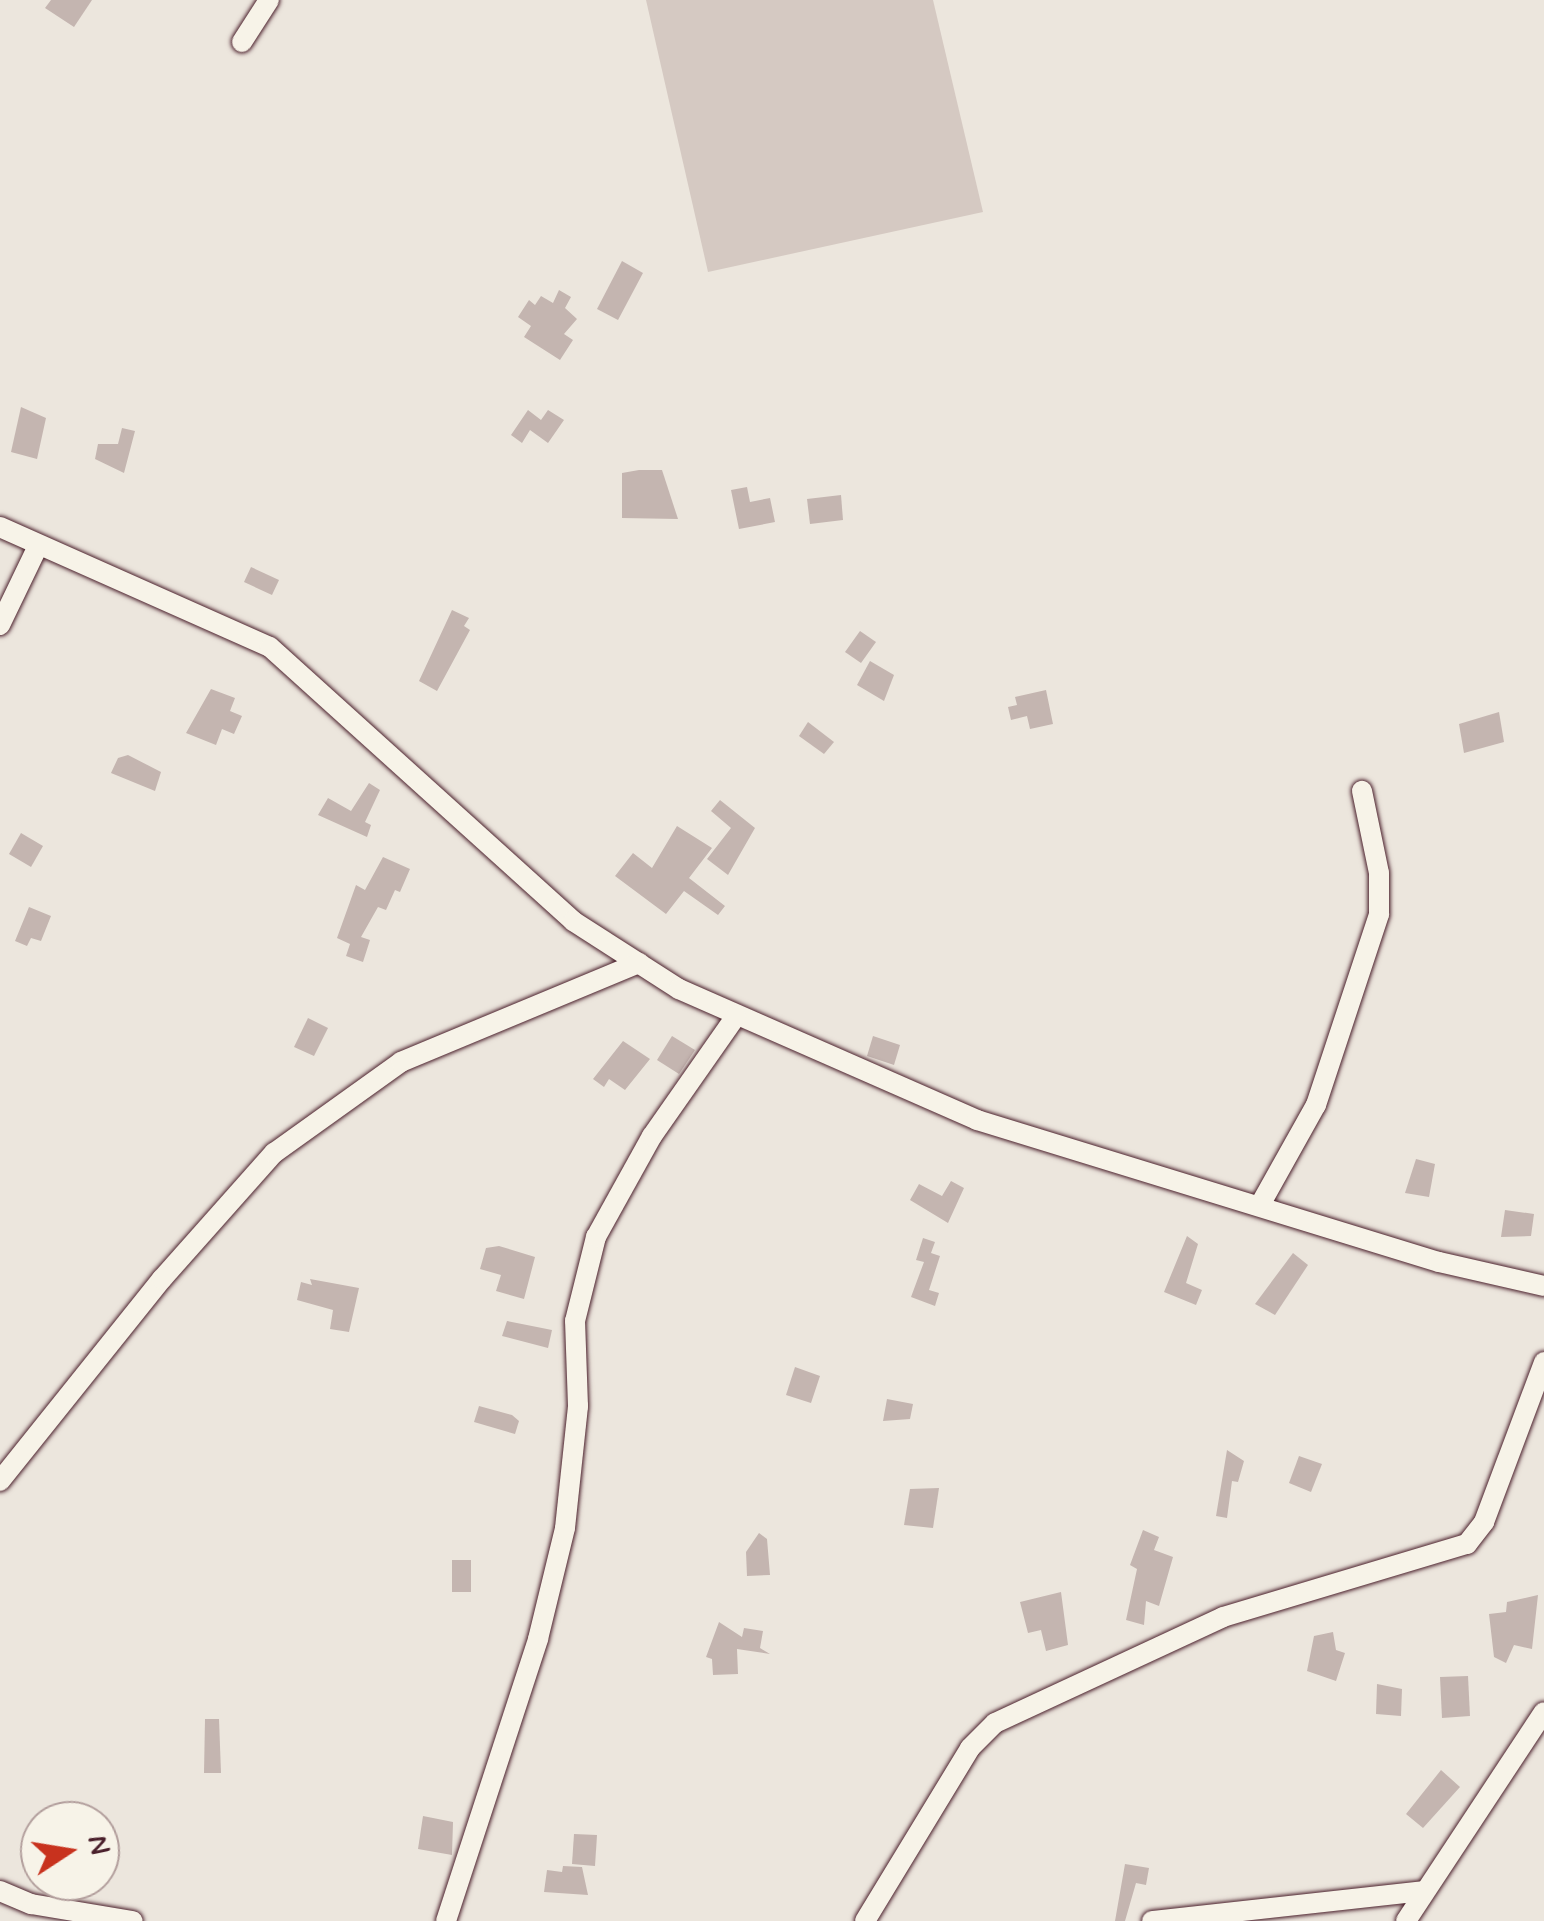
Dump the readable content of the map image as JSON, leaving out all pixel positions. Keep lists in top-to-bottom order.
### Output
{
  "north": "right"
}
